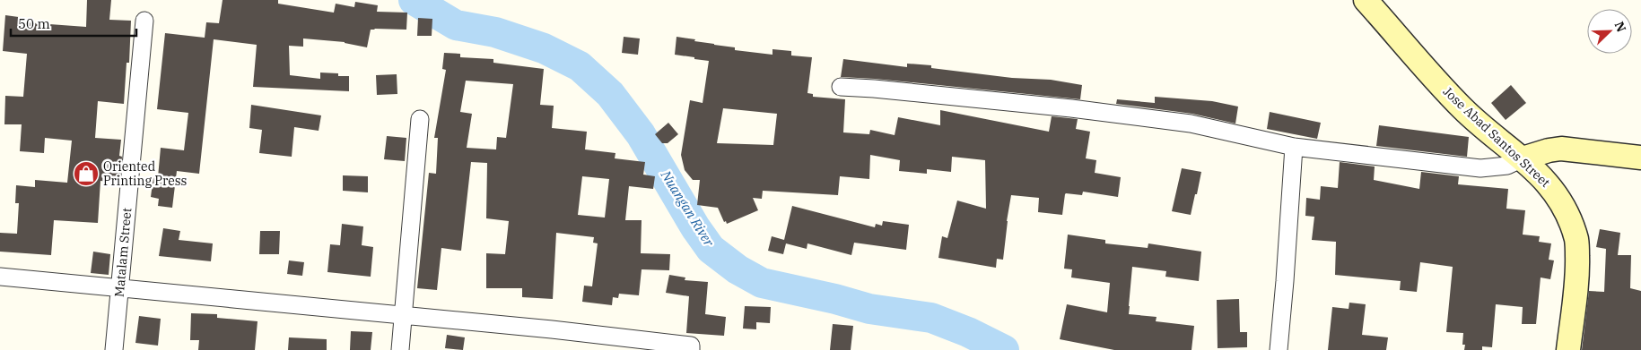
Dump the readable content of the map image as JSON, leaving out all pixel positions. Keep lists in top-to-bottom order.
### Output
{
  "streets": {
    "main road": ["Jose Abad Santos Street"],
    "street": ["Matalam Street"]
  },
  "water": ["Nuangan River"],
  "places": {
    "shop": ["Oriented Printing Press"]
  },
  "scale_bar": "50 m",
  "north": "top right"
}
